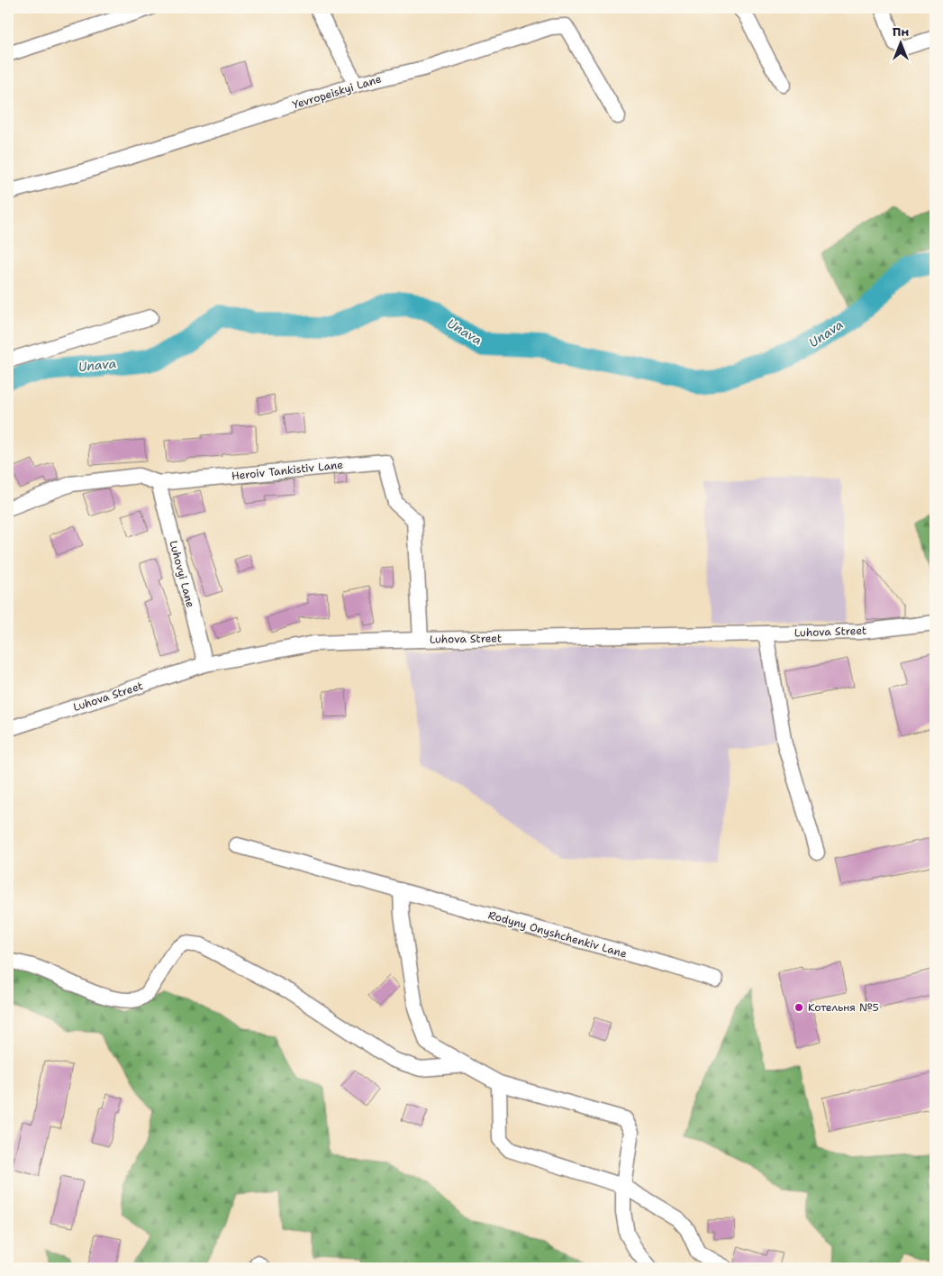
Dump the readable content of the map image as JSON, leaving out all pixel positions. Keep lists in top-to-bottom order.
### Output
{
  "streets": {
    "street": [
      "Yevropeiskyi Lane",
      "Heroiv Tankistiv Lane",
      "Luhovyi Lane",
      "Luhova Street",
      "Rodyny Onyshchenkiv Lane"
    ]
  },
  "crossings": [
    ["Heroiv Tankistiv Lane", "Luhovyi Lane"],
    ["Heroiv Tankistiv Lane", "Luhova Street"],
    ["Luhovyi Lane", "Luhova Street"]
  ],
  "water": ["Unava"],
  "places": ["Котельня №5"],
  "north": "top"
}
